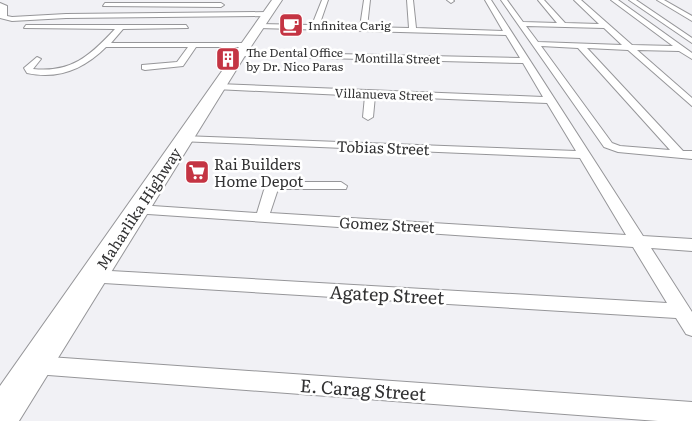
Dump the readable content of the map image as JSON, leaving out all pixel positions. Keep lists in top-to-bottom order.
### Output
{
  "streets": {
    "highway": ["Maharlika Highway"],
    "street": [
      "Montilla Street",
      "Villanueva Street",
      "Tobias Street",
      "Gomez Street",
      "Agatep Street",
      "E. Carag Street"
    ]
  },
  "crossings": [
    ["Montilla Street", "Maharlika Highway"],
    ["Villanueva Street", "Maharlika Highway"],
    ["Tobias Street", "Maharlika Highway"],
    ["Maharlika Highway", "Gomez Street"],
    ["Maharlika Highway", "Agatep Street"],
    ["Maharlika Highway", "E. Carag Street"]
  ],
  "places": {
    "cafe": ["Infinitea Carig"],
    "building": ["The Dental Office by Dr. Nico Paras"],
    "supermarket": ["Rai Builders Home Depot"]
  }
}
